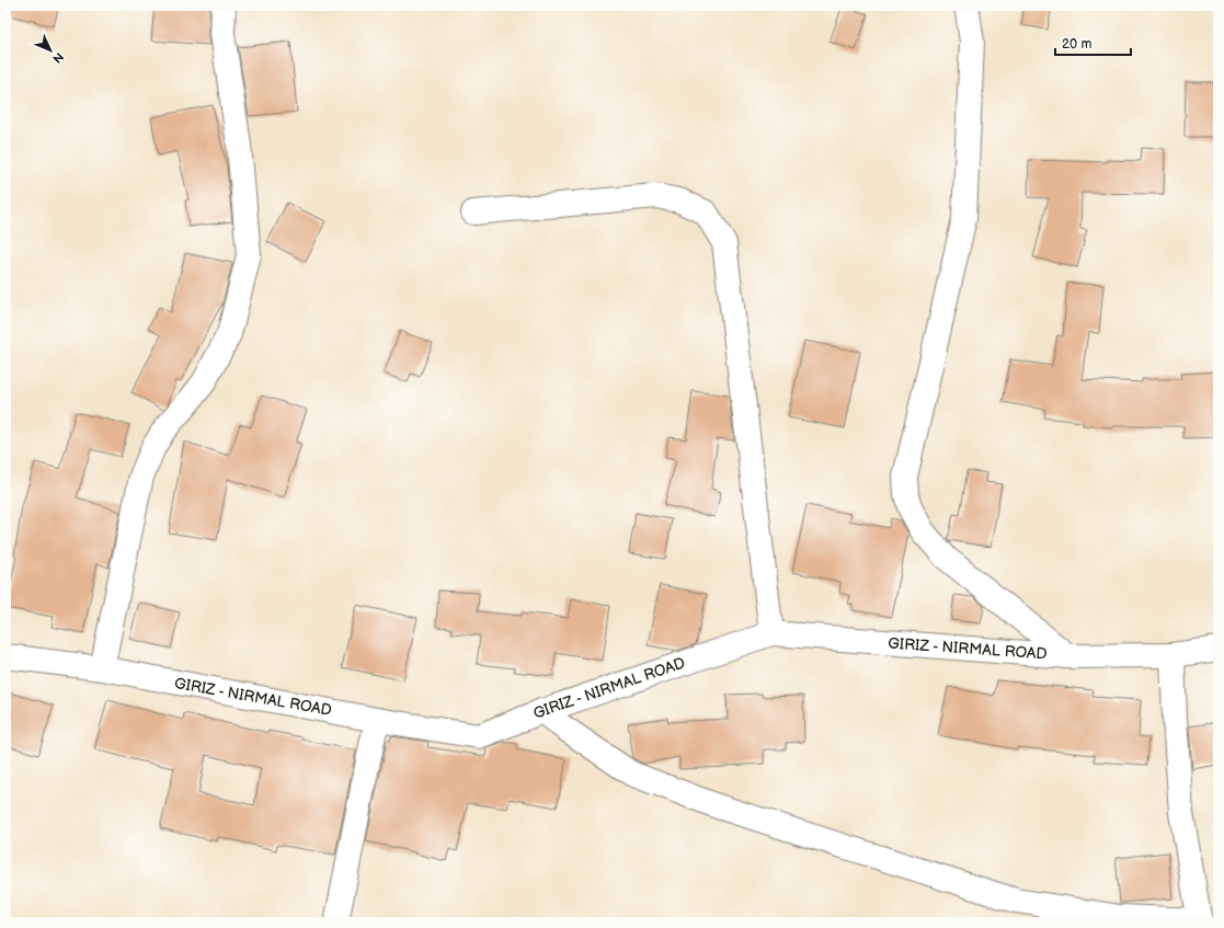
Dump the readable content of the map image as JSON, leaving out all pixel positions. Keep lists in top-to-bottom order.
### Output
{
  "streets": {
    "street": ["GIRIZ - NIRMAL ROAD"]
  },
  "scale_bar": "20 m",
  "north": "bottom right"
}
